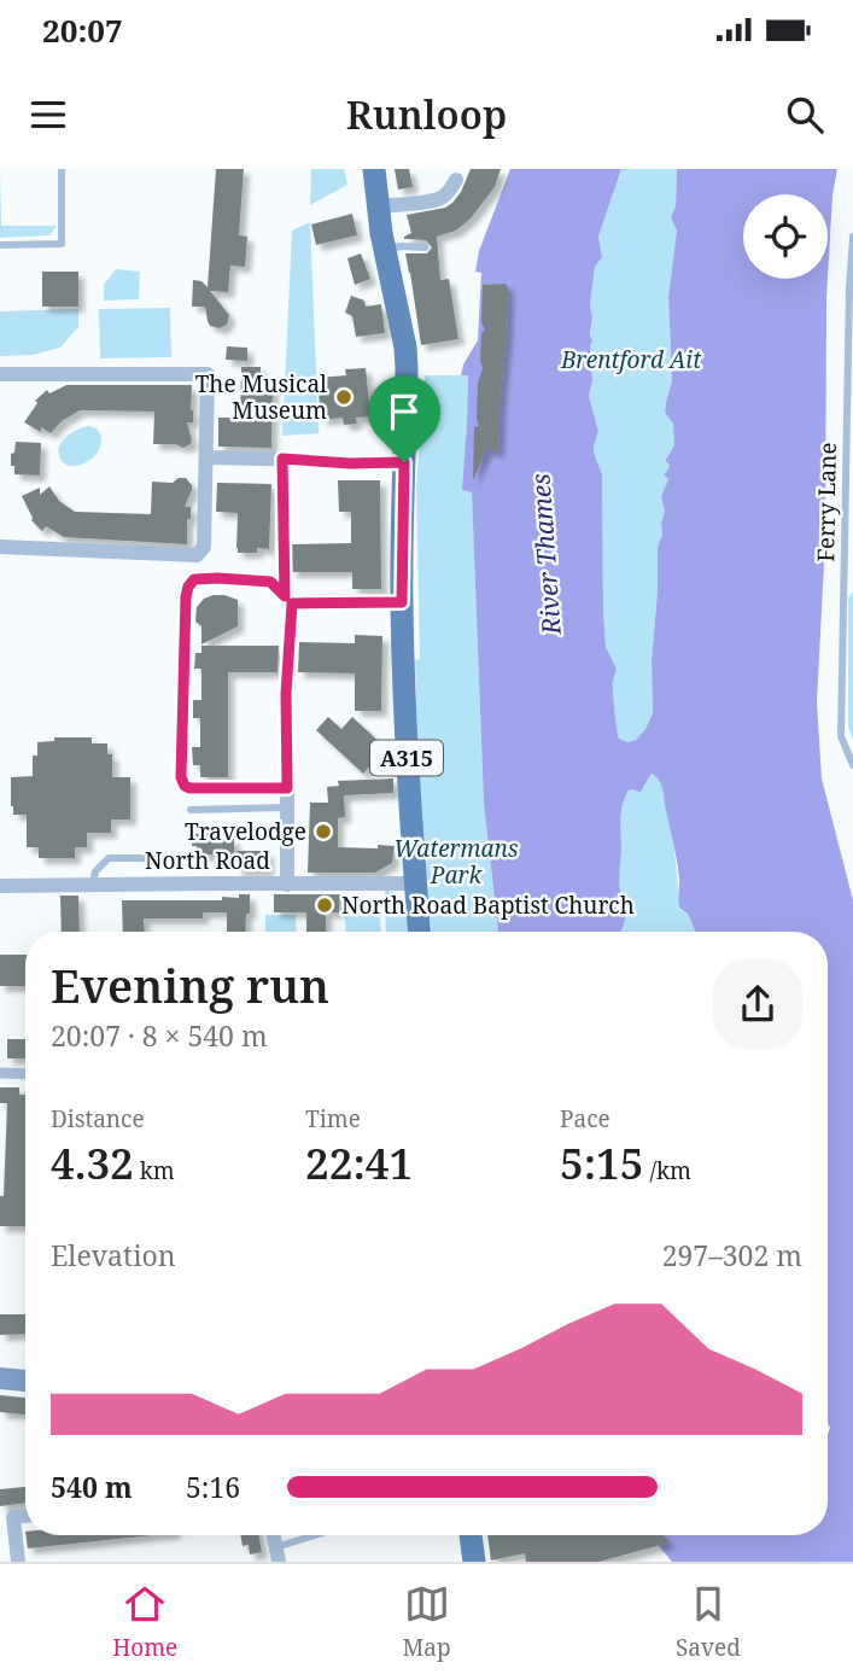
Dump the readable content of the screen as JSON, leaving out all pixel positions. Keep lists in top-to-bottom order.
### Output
{
  "streets": {
    "main road": ["A315"],
    "street": ["North Road"],
    "lane": ["Ferry Lane"]
  },
  "crossings": [
    ["A315", "North Road"]
  ],
  "water": ["River Thames"],
  "parks": ["Brentford Ait", "Watermans Park"],
  "places": ["The Musical Museum", "Travelodge", "North Road Baptist Church"],
  "page": {
    "status": "20:07",
    "header": "Runloop",
    "heading": ["Evening run", "20:07 · 8 × 540 m"],
    "stats": [
      ["Distance", "4.32 km"],
      ["Time", "22:41"],
      ["Pace", "5:15 /km"]
    ],
    "chart": ["Elevation", "297–302 m"],
    "list": [
      {
        "name": "540 m",
        "note": "5:16"
      }
    ],
    "tabs": ["Home", "Map", "Saved"]
  }
}
